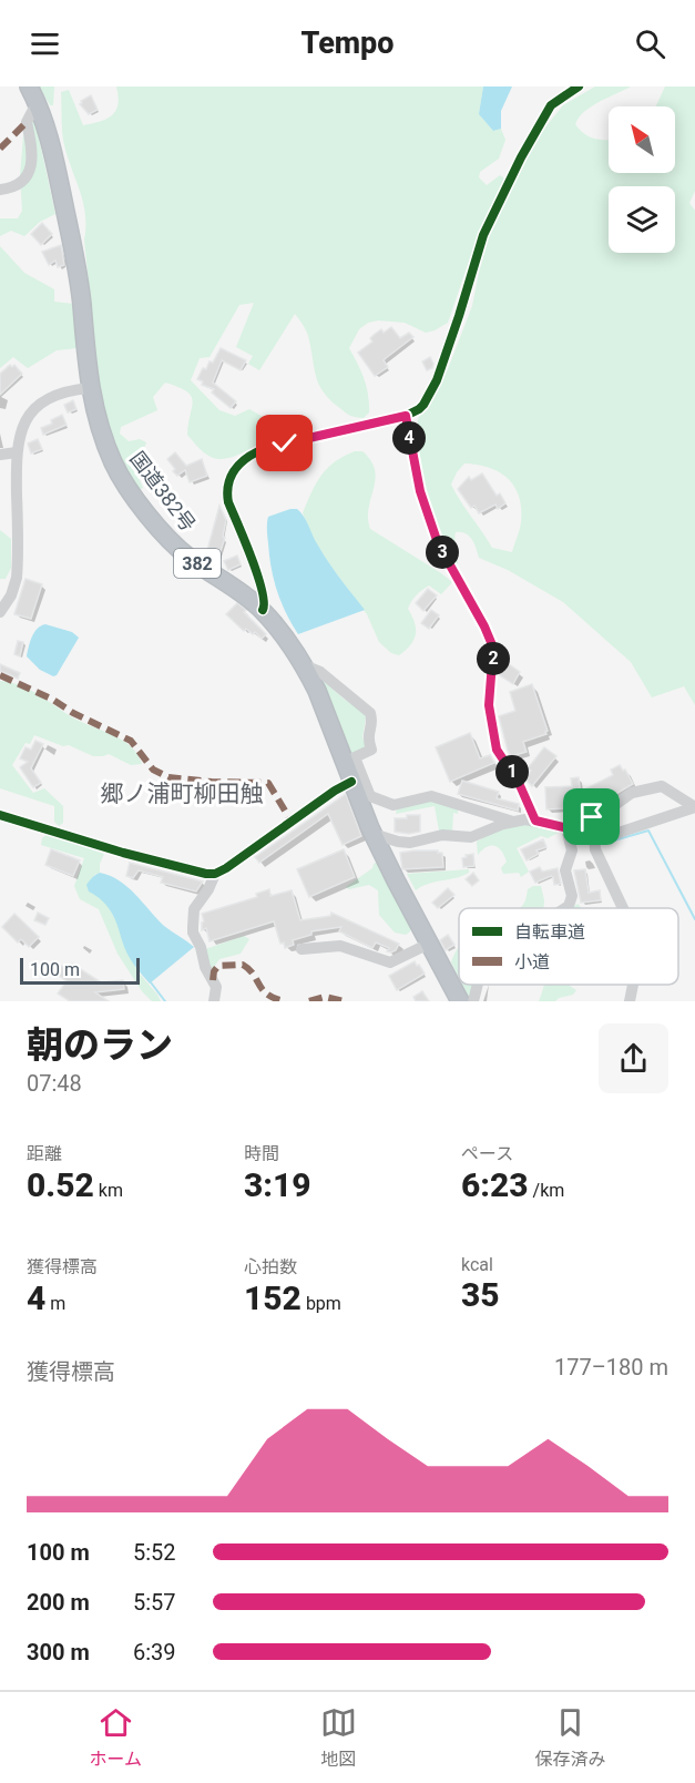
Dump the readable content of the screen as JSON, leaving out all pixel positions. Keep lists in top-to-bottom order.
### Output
{
  "streets": {
    "highway": ["国道382号", "382"]
  },
  "districts": ["郷ノ浦町柳田触"],
  "legend": ["自転車道", "小道"],
  "scale_bar": "100 m",
  "north": "top left",
  "page": {
    "header": "Tempo",
    "pins": [
      "4",
      "3",
      "2",
      "1"
    ],
    "scale": "100 m",
    "heading": ["朝のラン", "07:48"],
    "stats": [
      ["距離", "0.52 km"],
      ["時間", "3:19"],
      ["ペース", "6:23 /km"],
      ["獲得標高", "4 m"],
      ["心拍数", "152 bpm"],
      ["kcal", "35"]
    ],
    "chart": ["獲得標高", "177–180 m"],
    "list": [
      {
        "name": "100 m",
        "note": "5:52"
      },
      {
        "name": "200 m",
        "note": "5:57"
      },
      {
        "name": "300 m",
        "note": "6:39"
      }
    ],
    "tabs": ["ホーム", "地図", "保存済み"]
  }
}
